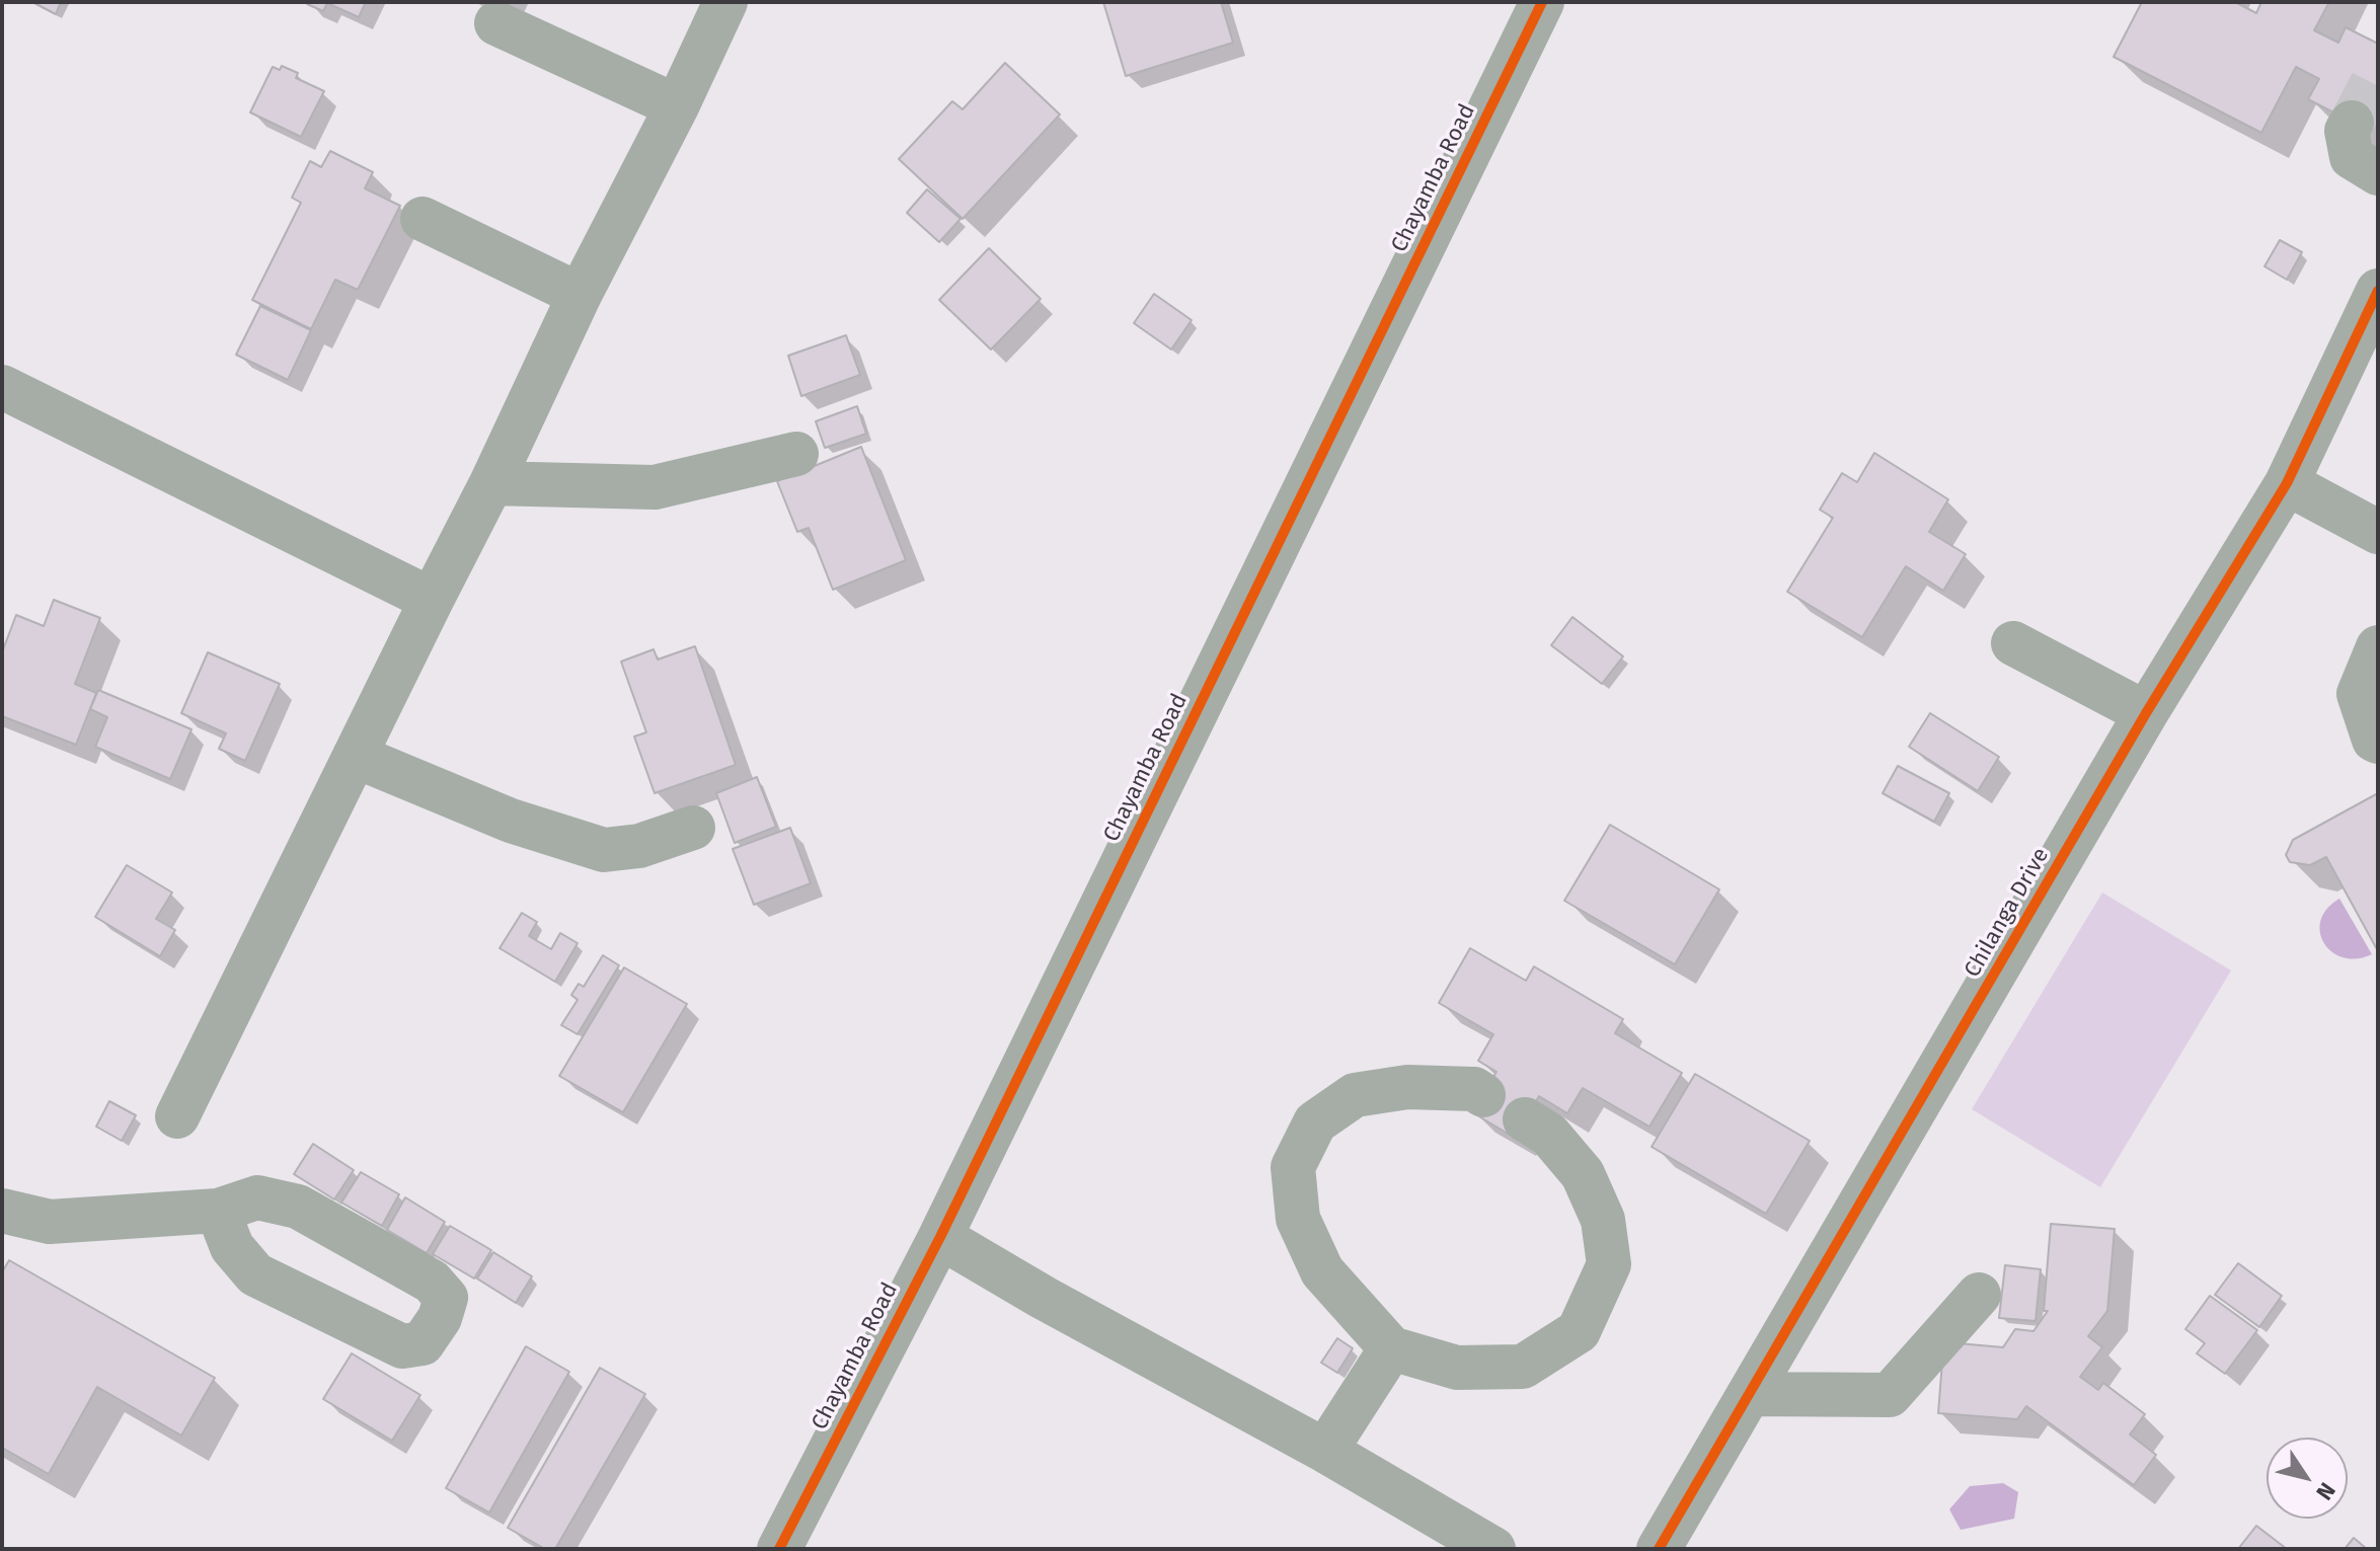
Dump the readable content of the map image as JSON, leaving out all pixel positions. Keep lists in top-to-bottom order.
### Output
{
  "streets": {
    "street": ["Chayamba Road", "Chilanga Drive"]
  },
  "north": "bottom right"
}
